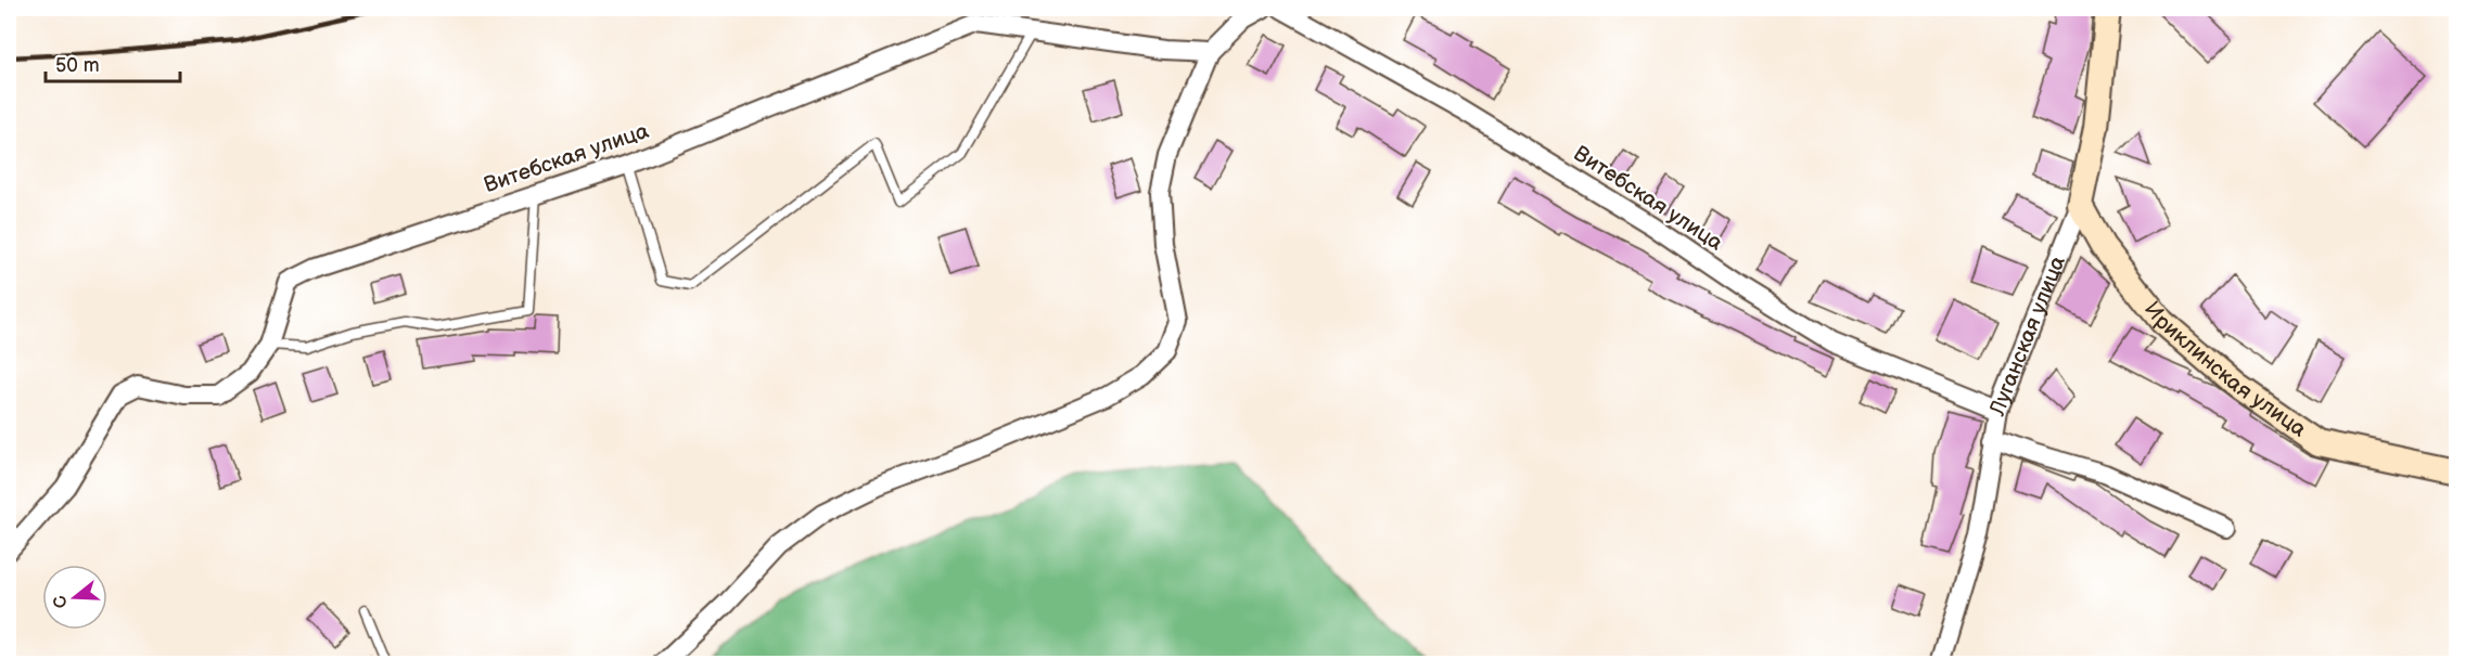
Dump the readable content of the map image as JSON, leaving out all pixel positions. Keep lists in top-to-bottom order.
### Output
{
  "streets": {
    "street": ["Витебская улица", "Луганская улица", "Ириклинская улица"]
  },
  "crossings": [
    ["Витебская улица", "Луганская улица"],
    ["Луганская улица", "Ириклинская улица"]
  ],
  "scale_bar": "50 m",
  "north": "left"
}
